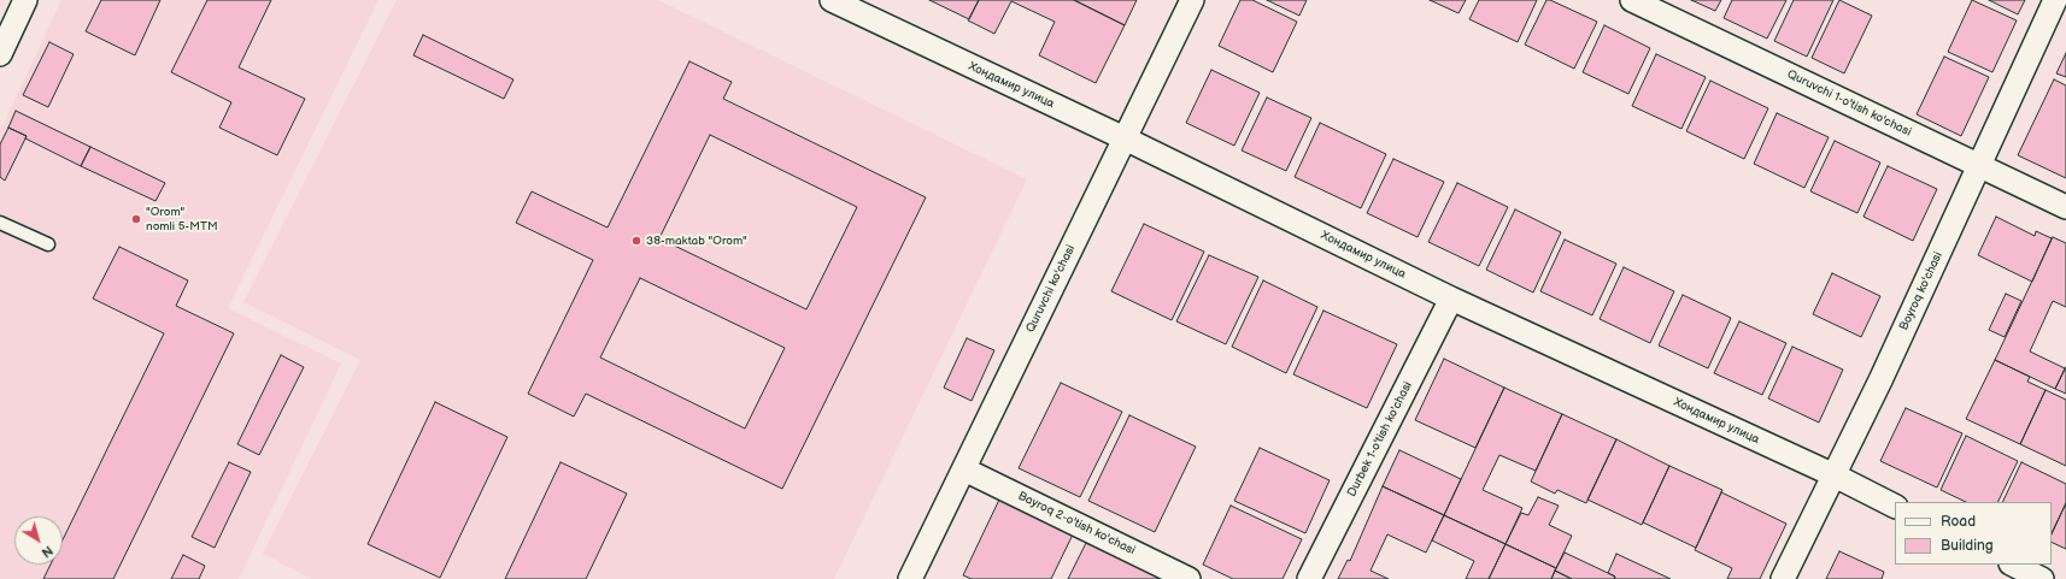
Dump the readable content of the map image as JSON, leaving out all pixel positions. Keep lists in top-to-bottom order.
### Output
{
  "streets": {
    "street": [
      "Хондамир улица",
      "Quruvchi 1-o'tish ko'chasi",
      "Quruvchi ko'chasi",
      "Boyroq ko'chasi",
      "Durbek 1-o'tish ko'chasi",
      "Bayroq 2-o'tish ko'chasi"
    ]
  },
  "crossings": [
    ["Хондамир улица", "Quruvchi ko'chasi"],
    ["Хондамир улица", "Boyroq ko'chasi"],
    ["Хондамир улица", "Durbek 1-o'tish ko'chasi"],
    ["Quruvchi 1-o'tish ko'chasi", "Boyroq ko'chasi"],
    ["Quruvchi ko'chasi", "Bayroq 2-o'tish ko'chasi"]
  ],
  "places": ["\"Orom\" nomli 5-MTM", "38-maktab \"Orom\""],
  "legend": ["Road", "Building"],
  "north": "bottom right"
}
